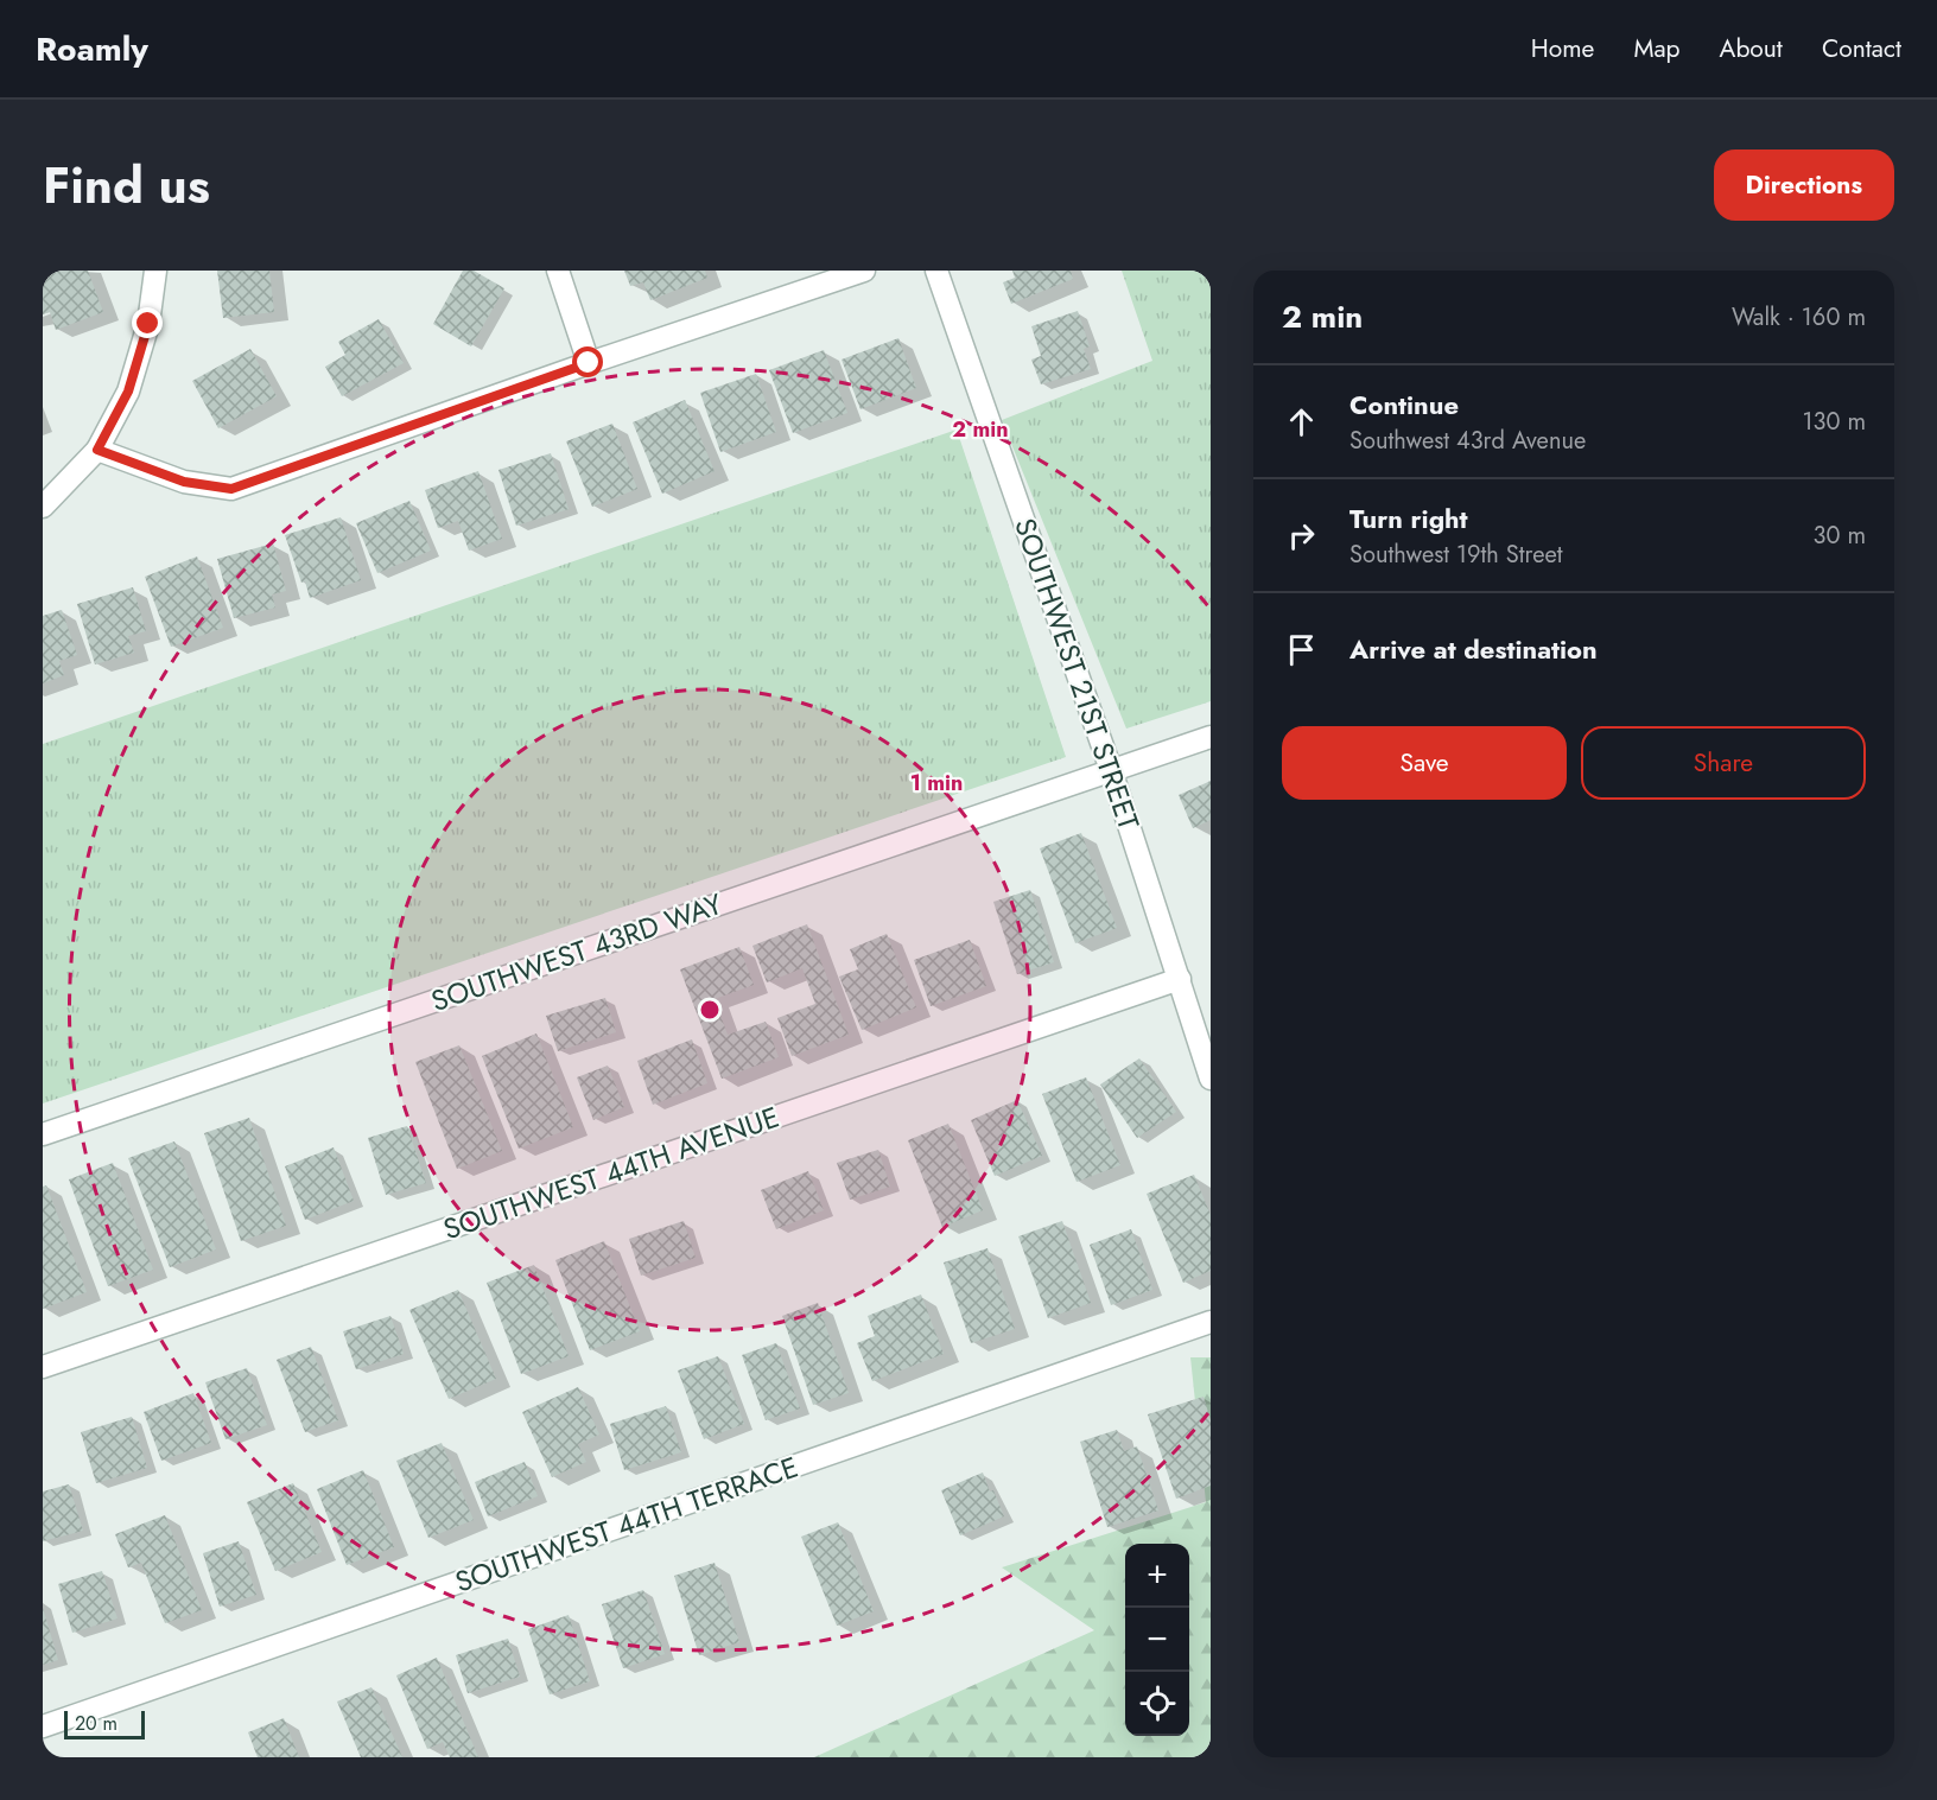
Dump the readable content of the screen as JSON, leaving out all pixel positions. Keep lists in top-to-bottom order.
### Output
{
  "streets": {
    "street": [
      "SOUTHWEST 21ST STREET",
      "SOUTHWEST 43RD WAY",
      "SOUTHWEST 44TH AVENUE",
      "SOUTHWEST 44TH TERRACE"
    ]
  },
  "crossings": [
    ["SOUTHWEST 21ST STREET", "SOUTHWEST 43RD WAY"],
    ["SOUTHWEST 21ST STREET", "SOUTHWEST 44TH AVENUE"]
  ],
  "scale_bar": "20 m",
  "page": {
    "header": "Roamly",
    "nav": [
      "Home",
      "Map",
      "About",
      "Contact"
    ],
    "title": "Find us",
    "buttons": [
      "Directions",
      ["Save", "Share"]
    ],
    "heading": ["2 min", "Walk · 160 m"],
    "list": [
      ["Continue", "Southwest 43rd Avenue", "130 m"],
      ["Turn right", "Southwest 19th Street", "30 m"],
      "Arrive at destination"
    ],
    "map_buttons": ["+", "−"],
    "scale": "20 m"
  },
  "rings": ["2 min", "1 min"]
}
